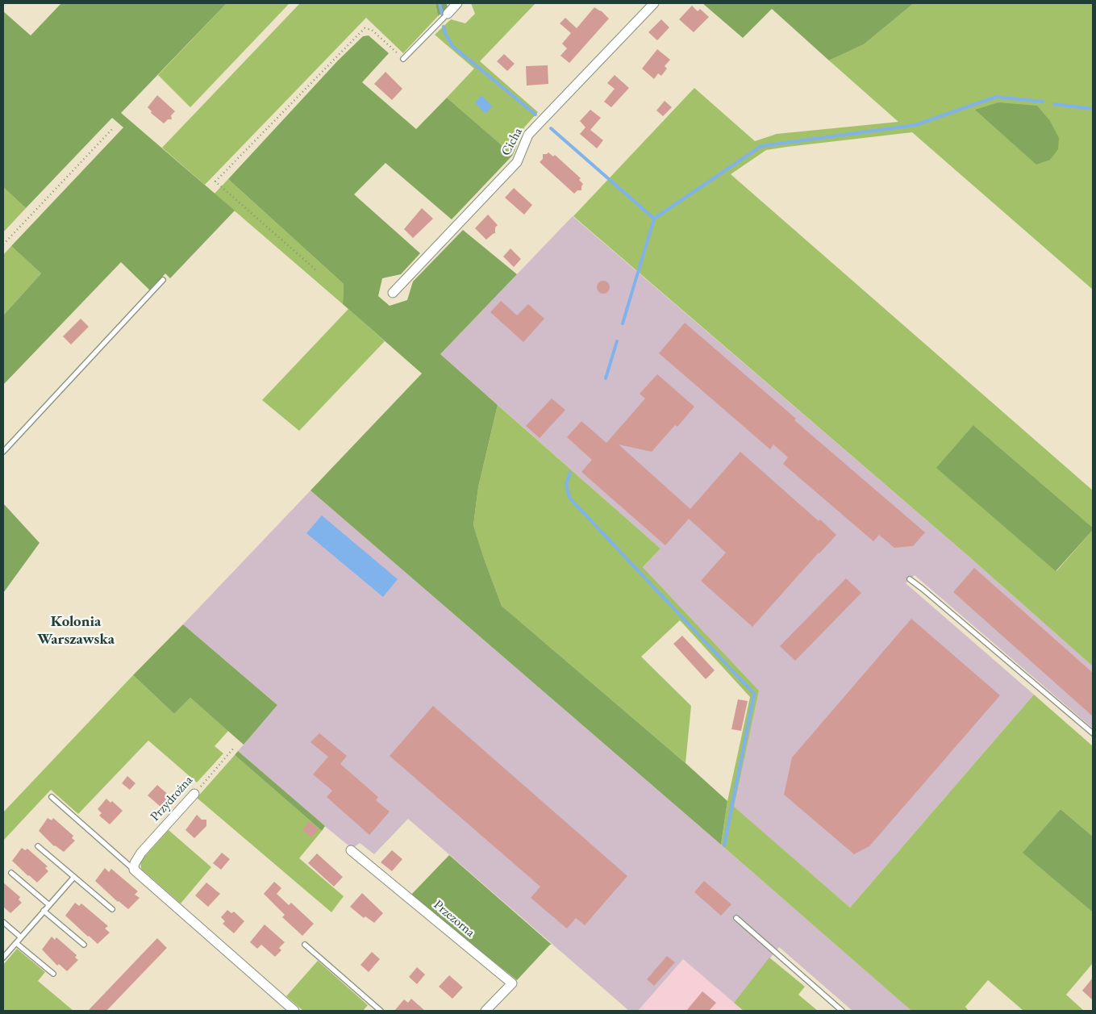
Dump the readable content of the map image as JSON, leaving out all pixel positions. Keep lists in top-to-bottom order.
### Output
{
  "streets": {
    "street": ["Cicha", "Przydrożna", "Przezorna"]
  },
  "districts": ["Kolonia Warszawska"]
}
